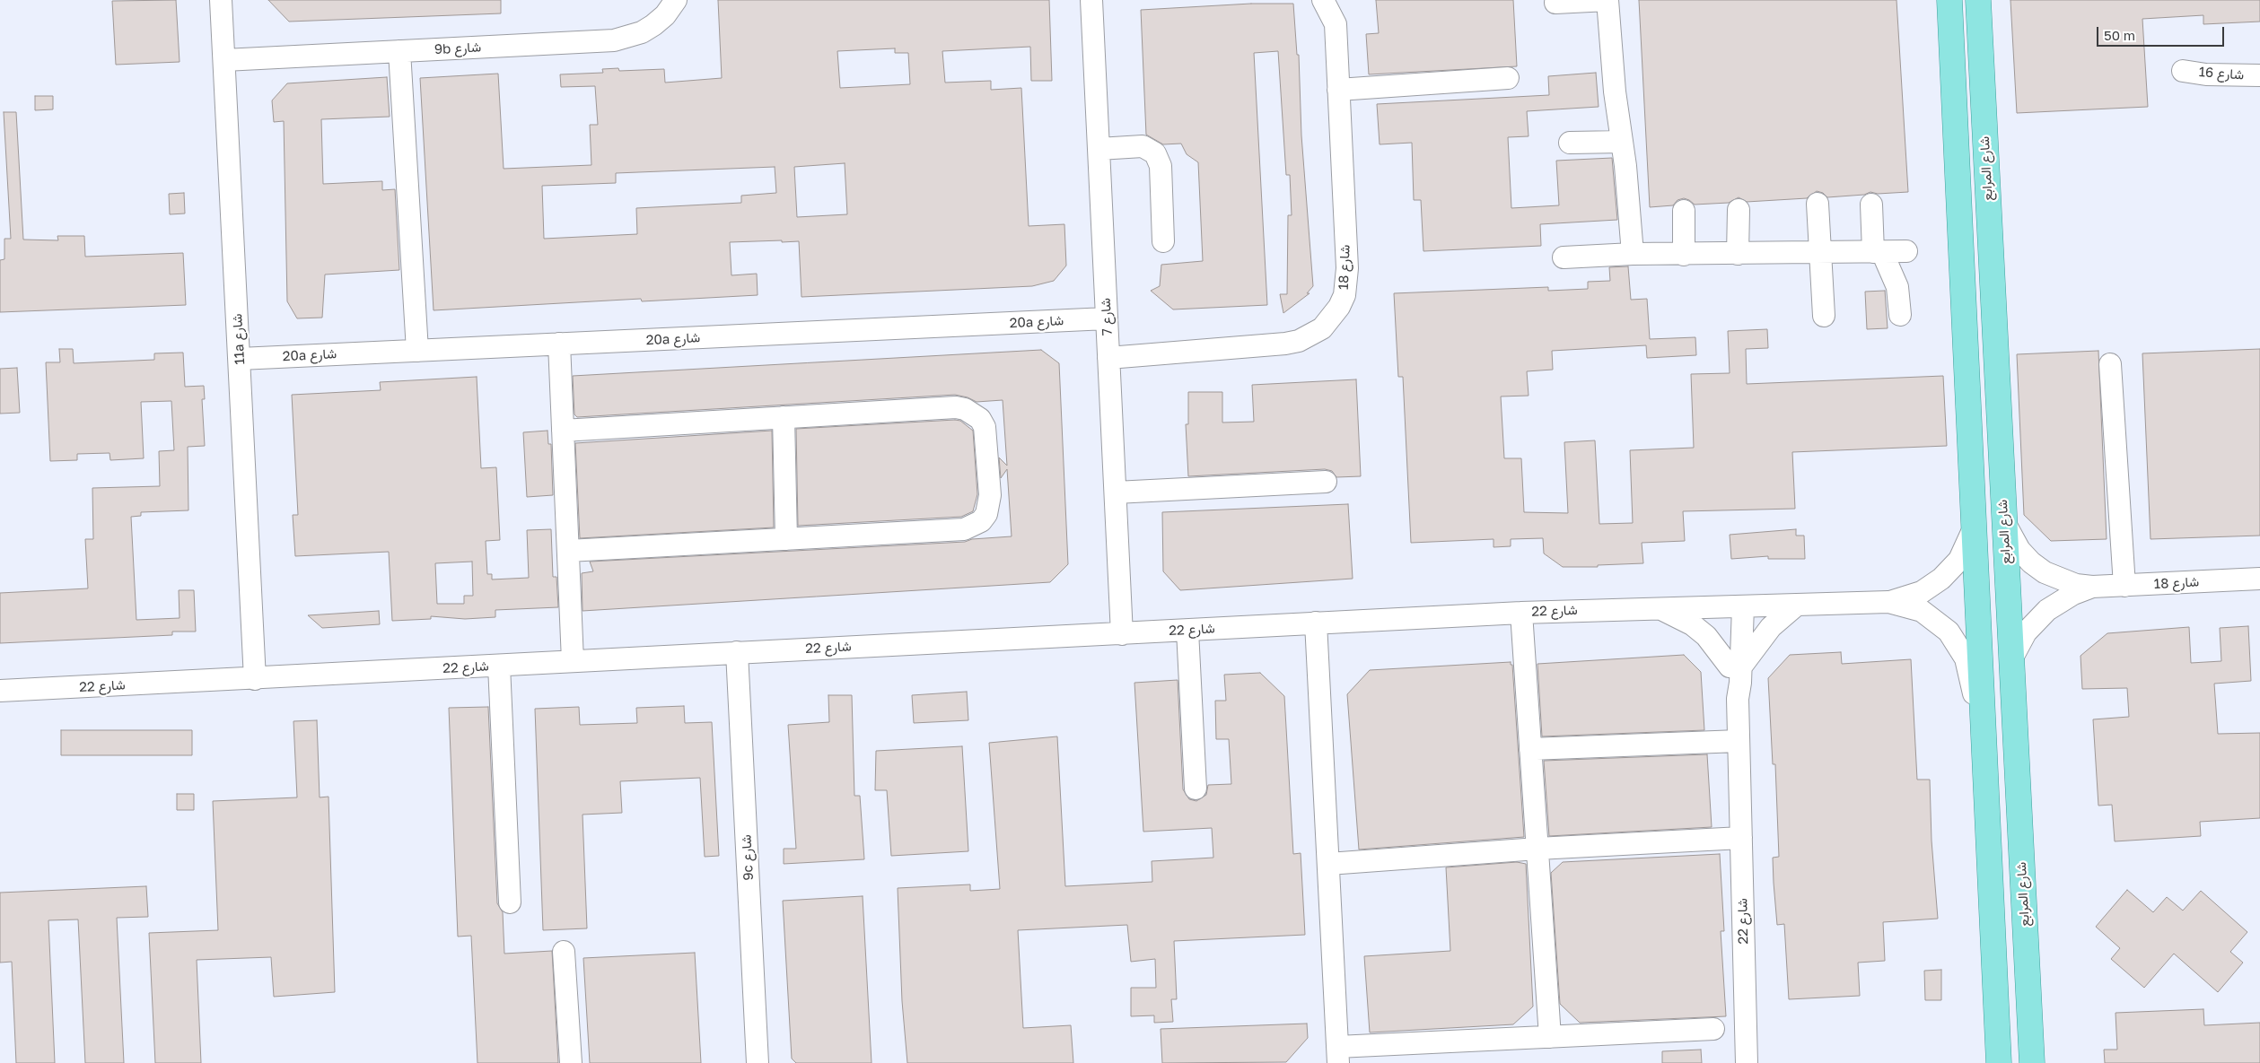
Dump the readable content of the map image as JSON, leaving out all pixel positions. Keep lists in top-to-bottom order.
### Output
{
  "streets": {
    "main road": ["شارع المرابع"],
    "street": [
      "9b شارع",
      "شارع 16",
      "شارع 18",
      "شارع 7",
      "20a شارع",
      "11a شارع",
      "شارع 22",
      "9c شارع"
    ]
  },
  "crossings": [
    ["9b شارع", "11a شارع"],
    ["شارع المرابع", "شارع 18"],
    ["شارع 18", "شارع 7"],
    ["شارع 7", "20a شارع"],
    ["شارع 7", "شارع 22"],
    ["20a شارع", "11a شارع"],
    ["11a شارع", "شارع 22"],
    ["شارع 22", "9c شارع"]
  ],
  "scale_bar": "50 m"
}
